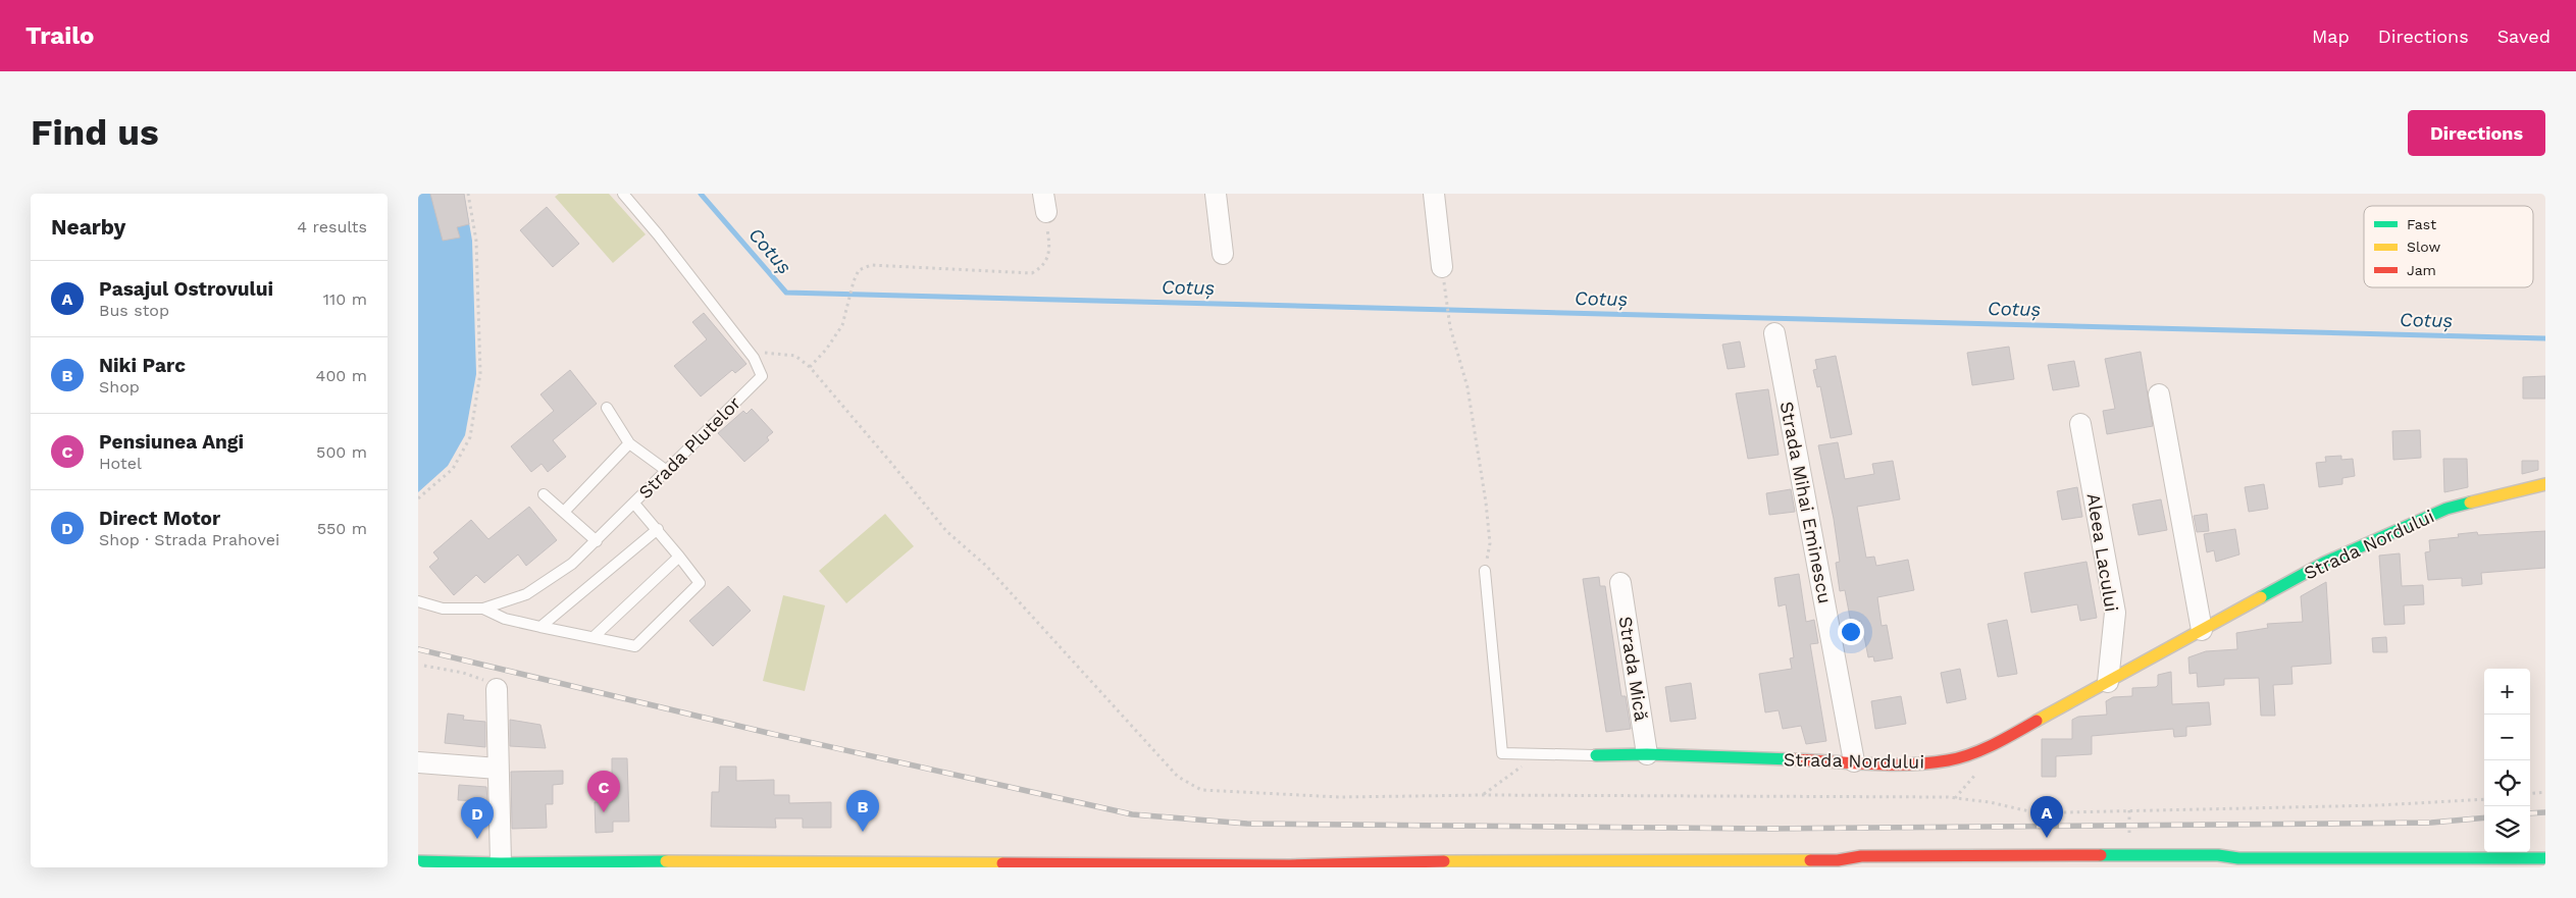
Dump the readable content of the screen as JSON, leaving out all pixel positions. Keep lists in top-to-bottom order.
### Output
{
  "streets": {
    "main road": ["Strada Nordului"],
    "street": ["Strada Mihai Eminescu", "Aleea Lacului", "Strada Mică"],
    "lane": ["Strada Plutelor"]
  },
  "crossings": [
    ["Strada Mihai Eminescu", "Strada Nordului"],
    ["Strada Nordului", "Aleea Lacului"],
    ["Strada Nordului", "Strada Mică"]
  ],
  "water": ["Cotuș"],
  "legend": ["Fast", "Slow", "Jam"],
  "page": {
    "header": "Trailo",
    "nav": ["Map", "Directions", "Saved"],
    "buttons": "Directions",
    "title": "Find us",
    "heading": ["Nearby", "4 results"],
    "list": [
      {
        "mark": "A",
        "name": "Pasajul Ostrovului",
        "note": "Bus stop",
        "value": "110 m"
      },
      {
        "mark": "B",
        "name": "Niki Parc",
        "note": "Shop",
        "value": "400 m"
      },
      {
        "mark": "C",
        "name": "Pensiunea Angi",
        "note": "Hotel",
        "value": "500 m"
      },
      {
        "mark": "D",
        "name": "Direct Motor",
        "note": "Shop · Strada Prahovei",
        "value": "550 m"
      }
    ],
    "map_buttons": ["+", "−"],
    "pins": [
      "C",
      "B",
      "A",
      "D"
    ]
  }
}
